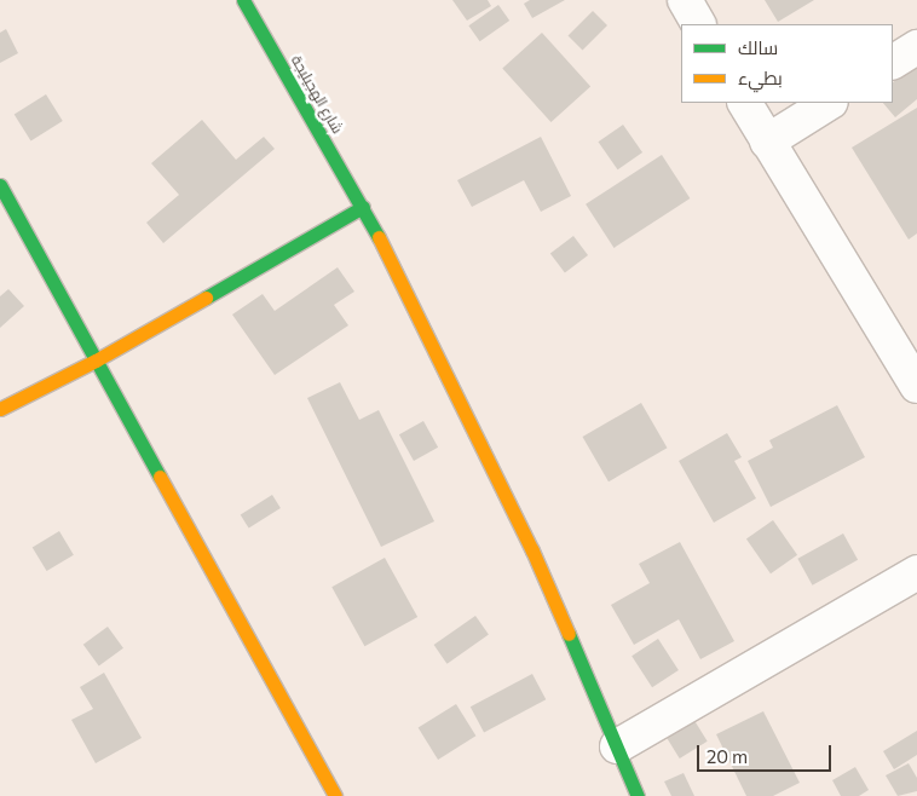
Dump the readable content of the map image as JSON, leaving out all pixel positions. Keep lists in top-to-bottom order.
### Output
{
  "streets": {
    "street": ["شارع الهجيليجة"]
  },
  "legend": ["سالك", "بطيء"],
  "scale_bar": "20 m"
}
